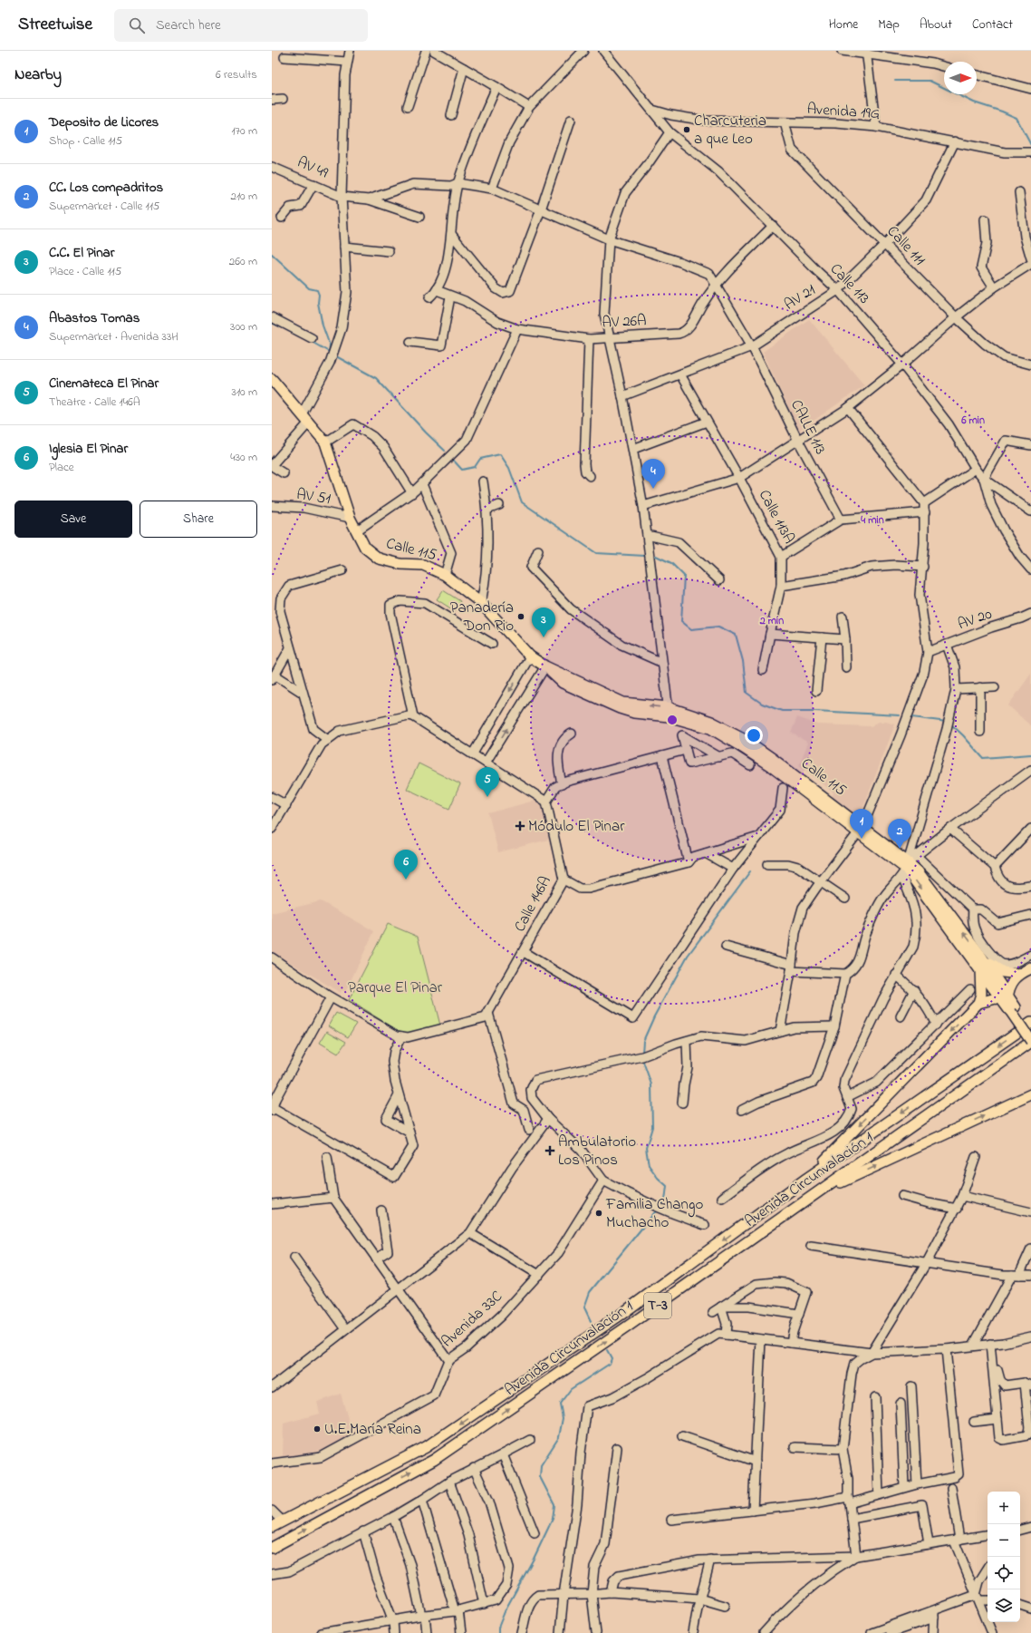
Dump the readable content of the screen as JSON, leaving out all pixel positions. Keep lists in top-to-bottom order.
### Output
{
  "streets": {
    "main road": ["Calle 115", "Avenida Circunvalación 1", "T-3"],
    "street": [
      "Avenida 19G",
      "AV 49",
      "Calle 111",
      "Calle 113",
      "AV 21",
      "AV 26A",
      "CALLE 113",
      "AV 51",
      "Calle 113A",
      "AV 20",
      "Calle 146A",
      "Avenida 33C"
    ]
  },
  "crossings": [
    ["Avenida 19G", "Calle 111"],
    ["Avenida 19G", "Calle 113"],
    ["Avenida 19G", "AV 21"],
    ["AV 49", "CALLE 113"],
    ["Calle 111", "AV 21"],
    ["Calle 113", "AV 21"],
    ["Calle 113", "AV 26A"],
    ["AV 21", "CALLE 113"],
    ["AV 21", "Calle 113A"],
    ["AV 26A", "CALLE 113"],
    ["AV 51", "Calle 115"]
  ],
  "parks": ["Parque El Pinar"],
  "places": {
    "other": [
      "Charcuteria a que Leo",
      "Panadería Don Rio",
      "Familia Chango Muchacho",
      "U.E.María Reina"
    ],
    "health": ["Módulo El Pinar", "Ambulatorio Los Pinos"]
  },
  "north": "right",
  "page": {
    "header": "Streetwise",
    "search": "Search here",
    "nav": [
      "Home",
      "Map",
      "About",
      "Contact"
    ],
    "heading": ["Nearby", "6 results"],
    "list": [
      {
        "mark": "1",
        "name": "Deposito de Licores",
        "note": "Shop · Calle 115",
        "value": "170 m"
      },
      {
        "mark": "2",
        "name": "CC. Los compadritos",
        "note": "Supermarket · Calle 115",
        "value": "210 m"
      },
      {
        "mark": "3",
        "name": "C.C. El Pinar",
        "note": "Place · Calle 115",
        "value": "260 m"
      },
      {
        "mark": "4",
        "name": "Abastos Tomas",
        "note": "Supermarket · Avenida 33H",
        "value": "300 m"
      },
      {
        "mark": "5",
        "name": "Cinemateca El Pinar",
        "note": "Theatre · Calle 146A",
        "value": "310 m"
      },
      {
        "mark": "6",
        "name": "Iglesia El Pinar",
        "note": "Place",
        "value": "430 m"
      }
    ],
    "pins": [
      "4",
      "3",
      "5",
      "1",
      "2",
      "6"
    ],
    "buttons": ["Save", "Share"],
    "map_buttons": ["+", "−"]
  },
  "rings": ["6 min", "4 min", "2 min"]
}
